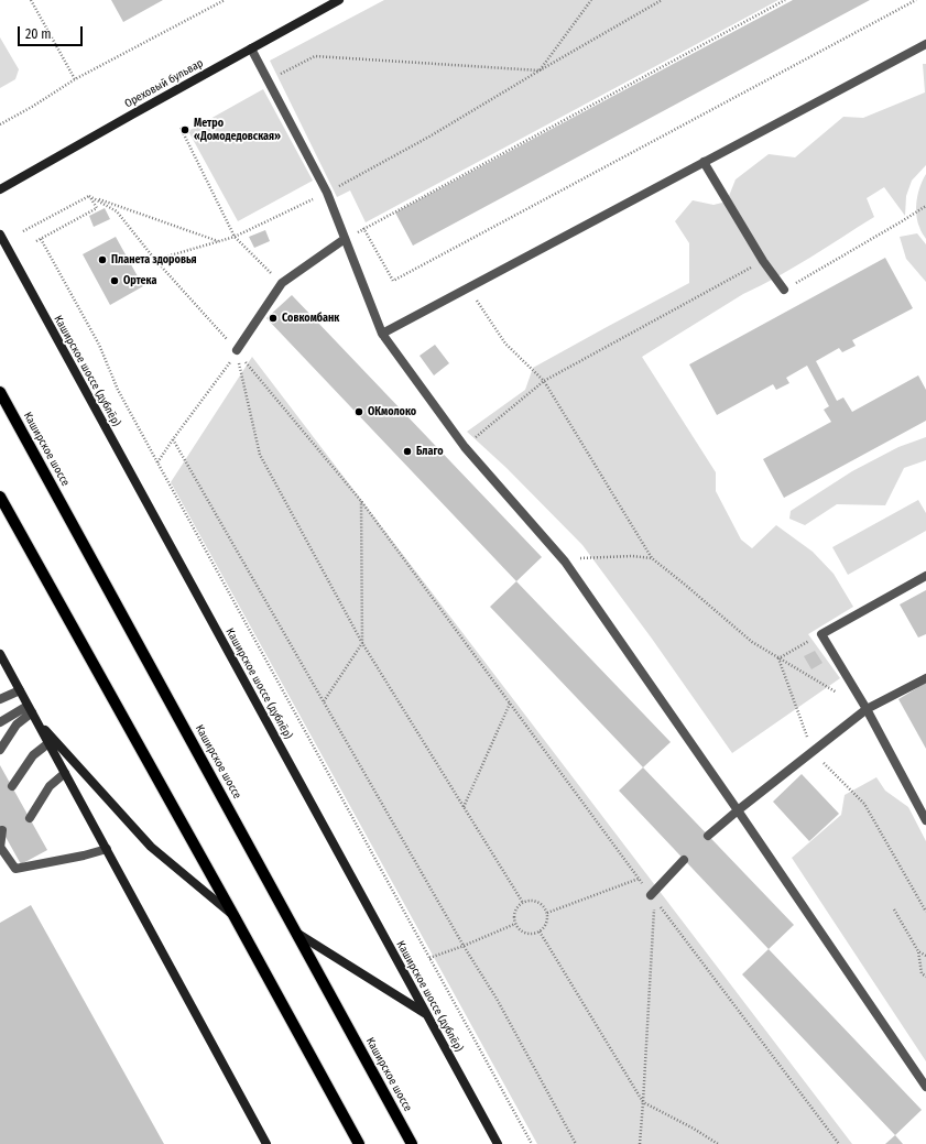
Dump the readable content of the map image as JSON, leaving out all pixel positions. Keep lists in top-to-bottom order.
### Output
{
  "streets": {
    "main road": ["Ореховый бульвар", "Каширское шоссе (дублёр)", "Каширское шоссе"]
  },
  "places": [
    "Метро «Домодедовская»",
    "Планета здоровья",
    "Ортека",
    "Совкомбанк",
    "ОКмолоко",
    "Благо"
  ],
  "scale_bar": "20 m"
}
